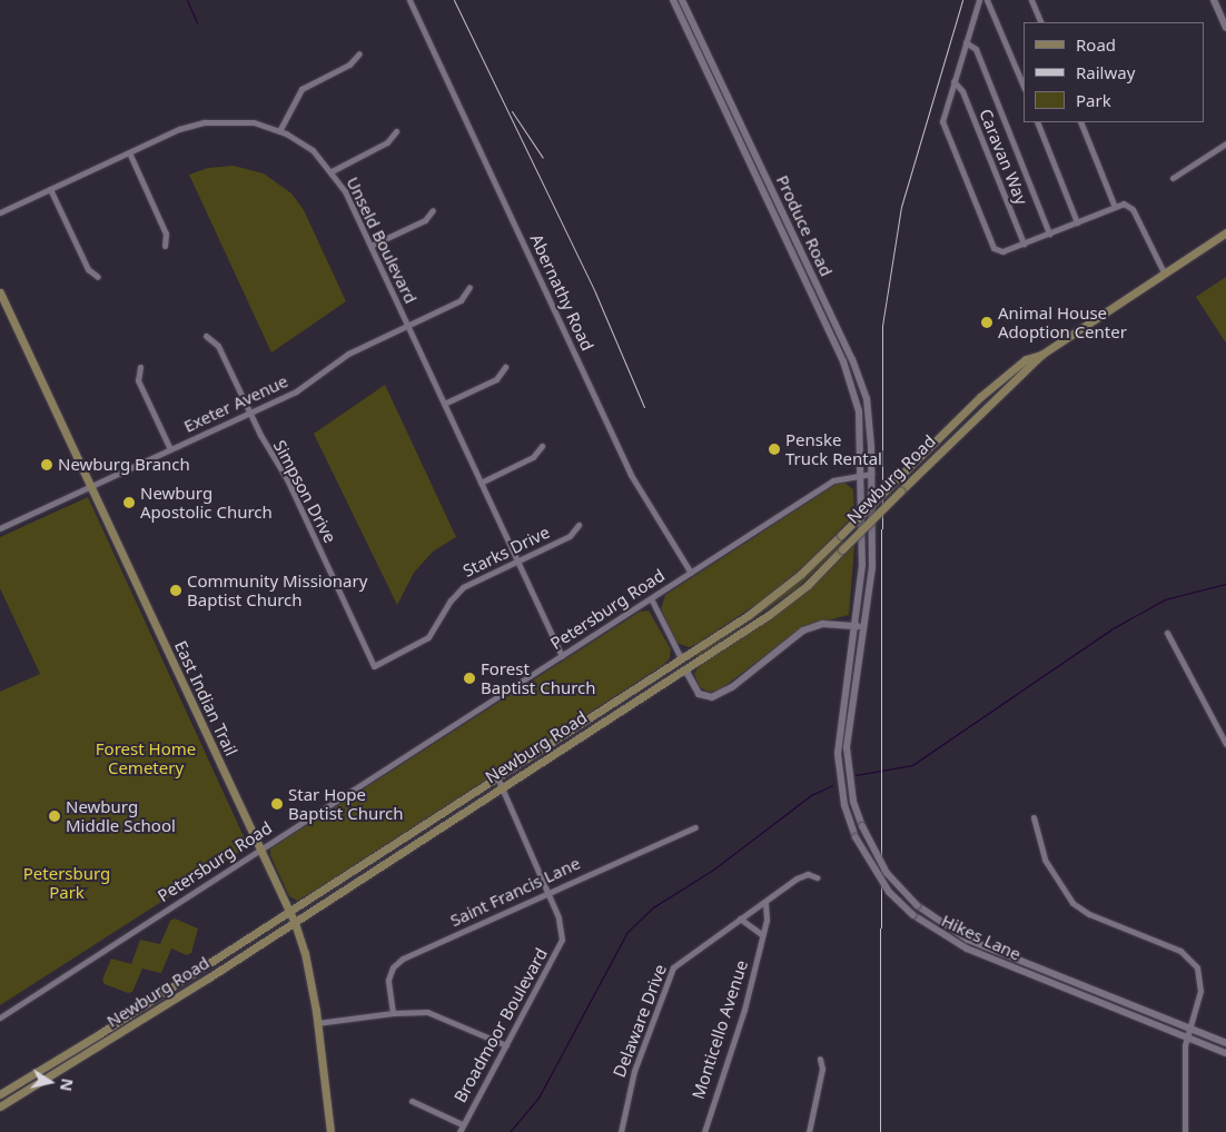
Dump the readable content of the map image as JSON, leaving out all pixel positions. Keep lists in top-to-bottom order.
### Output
{
  "streets": {
    "main road": ["Newburg Road", "East Indian Trail"],
    "street": [
      "Caravan Way",
      "Produce Road",
      "Unseld Boulevard",
      "Abernathy Road",
      "Exeter Avenue",
      "Simpson Drive",
      "Starks Drive",
      "Petersburg Road",
      "Saint Francis Lane",
      "Hikes Lane",
      "Delaware Drive",
      "Broadmoor Boulevard",
      "Monticello Avenue"
    ]
  },
  "crossings": [
    ["Produce Road", "Petersburg Road"],
    ["Produce Road", "Hikes Lane"],
    ["Unseld Boulevard", "Exeter Avenue"],
    ["Unseld Boulevard", "Starks Drive"],
    ["Unseld Boulevard", "Petersburg Road"],
    ["Abernathy Road", "Petersburg Road"],
    ["Exeter Avenue", "Simpson Drive"],
    ["Exeter Avenue", "East Indian Trail"],
    ["Newburg Road", "East Indian Trail"],
    ["Newburg Road", "Broadmoor Boulevard"],
    ["Simpson Drive", "Starks Drive"],
    ["Petersburg Road", "East Indian Trail"],
    ["Petersburg Road", "Hikes Lane"],
    ["Saint Francis Lane", "Broadmoor Boulevard"],
    ["Delaware Drive", "Monticello Avenue"]
  ],
  "parks": ["Forest Home Cemetery", "Petersburg Park"],
  "places": [
    "Animal House Adoption Center",
    "Penske Truck Rental",
    "Newburg Branch",
    "Newburg Apostolic Church",
    "Community Missionary Baptist Church",
    "Forest Baptist Church",
    "Star Hope Baptist Church",
    "Newburg Middle School"
  ],
  "legend": ["Road", "Railway", "Park"],
  "north": "right"
}
